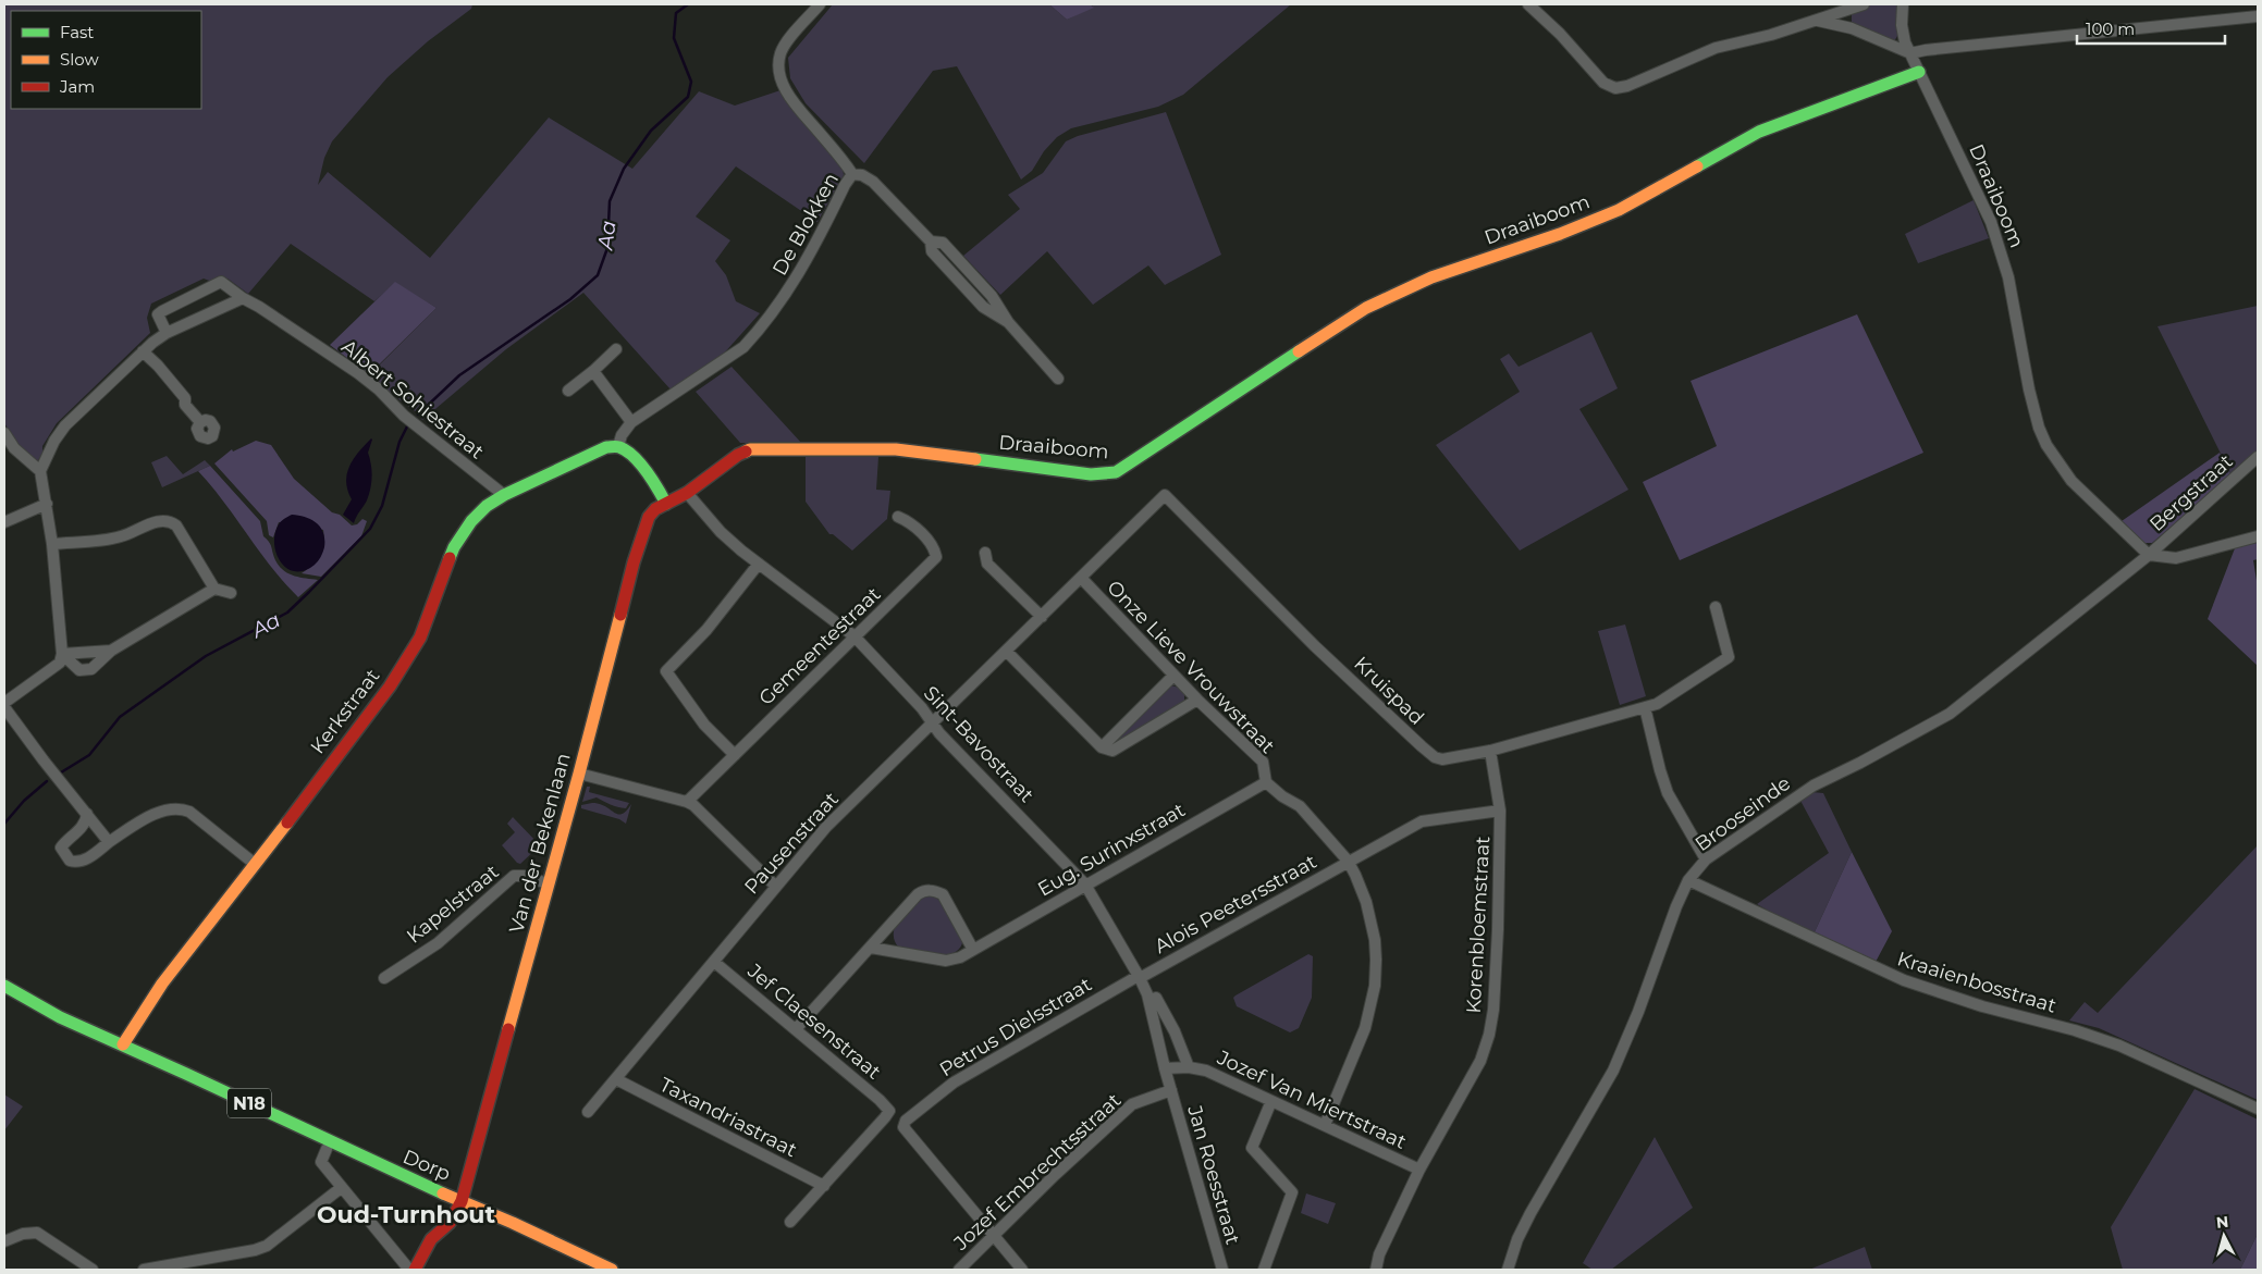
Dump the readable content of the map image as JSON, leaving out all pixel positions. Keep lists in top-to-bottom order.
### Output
{
  "streets": {
    "street": [
      "Draaiboom",
      "De Blokken",
      "Albert Sohiestraat",
      "Bergstraat",
      "Gemeentestraat",
      "Onze Lieve Vrouwstraat",
      "Kruispad",
      "Kerkstraat",
      "Sint-Bavostraat",
      "Brooseinde",
      "Van der Bekenlaan",
      "Pausenstraat",
      "Eug. Surinxstraat",
      "Kapelstraat",
      "Alois Peetersstraat",
      "Korenbloemstraat",
      "Kraaienbosstraat",
      "Jef Claesenstraat",
      "Petrus Dielsstraat",
      "Jozef Van Miertstraat",
      "N18",
      "Taxandriastraat",
      "Dorp",
      "Jozef Embrechtsstraat",
      "Jan Roesstraat"
    ]
  },
  "crossings": [
    ["Draaiboom", "Bergstraat"],
    ["Draaiboom", "Sint-Bavostraat"],
    ["Draaiboom", "Brooseinde"],
    ["Draaiboom", "Van der Bekenlaan"],
    ["Albert Sohiestraat", "Kerkstraat"],
    ["Bergstraat", "Brooseinde"],
    ["Gemeentestraat", "Sint-Bavostraat"],
    ["Onze Lieve Vrouwstraat", "Pausenstraat"],
    ["Onze Lieve Vrouwstraat", "Eug. Surinxstraat"],
    ["Onze Lieve Vrouwstraat", "Alois Peetersstraat"],
    ["Onze Lieve Vrouwstraat", "Jozef Van Miertstraat"],
    ["Kruispad", "Pausenstraat"],
    ["Kruispad", "Korenbloemstraat"],
    ["Kerkstraat", "N18"],
    ["Sint-Bavostraat", "Pausenstraat"],
    ["Sint-Bavostraat", "Eug. Surinxstraat"],
    ["Sint-Bavostraat", "Alois Peetersstraat"],
    ["Sint-Bavostraat", "Petrus Dielsstraat"],
    ["Sint-Bavostraat", "Jozef Van Miertstraat"],
    ["Sint-Bavostraat", "Jan Roesstraat"],
    ["Brooseinde", "Kraaienbosstraat"],
    ["Van der Bekenlaan", "Kapelstraat"],
    ["Van der Bekenlaan", "N18"],
    ["Van der Bekenlaan", "Dorp"],
    ["Pausenstraat", "Jef Claesenstraat"],
    ["Pausenstraat", "Taxandriastraat"],
    ["Alois Peetersstraat", "Korenbloemstraat"],
    ["Alois Peetersstraat", "Petrus Dielsstraat"],
    ["Korenbloemstraat", "Jozef Van Miertstraat"],
    ["Jef Claesenstraat", "Taxandriastraat"],
    ["Petrus Dielsstraat", "Jozef Embrechtsstraat"],
    ["Jozef Van Miertstraat", "Jan Roesstraat"],
    ["N18", "Dorp"],
    ["Jozef Embrechtsstraat", "Jan Roesstraat"]
  ],
  "districts": ["Oud-Turnhout"],
  "water": ["Aa"],
  "legend": ["Fast", "Slow", "Jam"],
  "scale_bar": "100 m",
  "north": "top"
}
